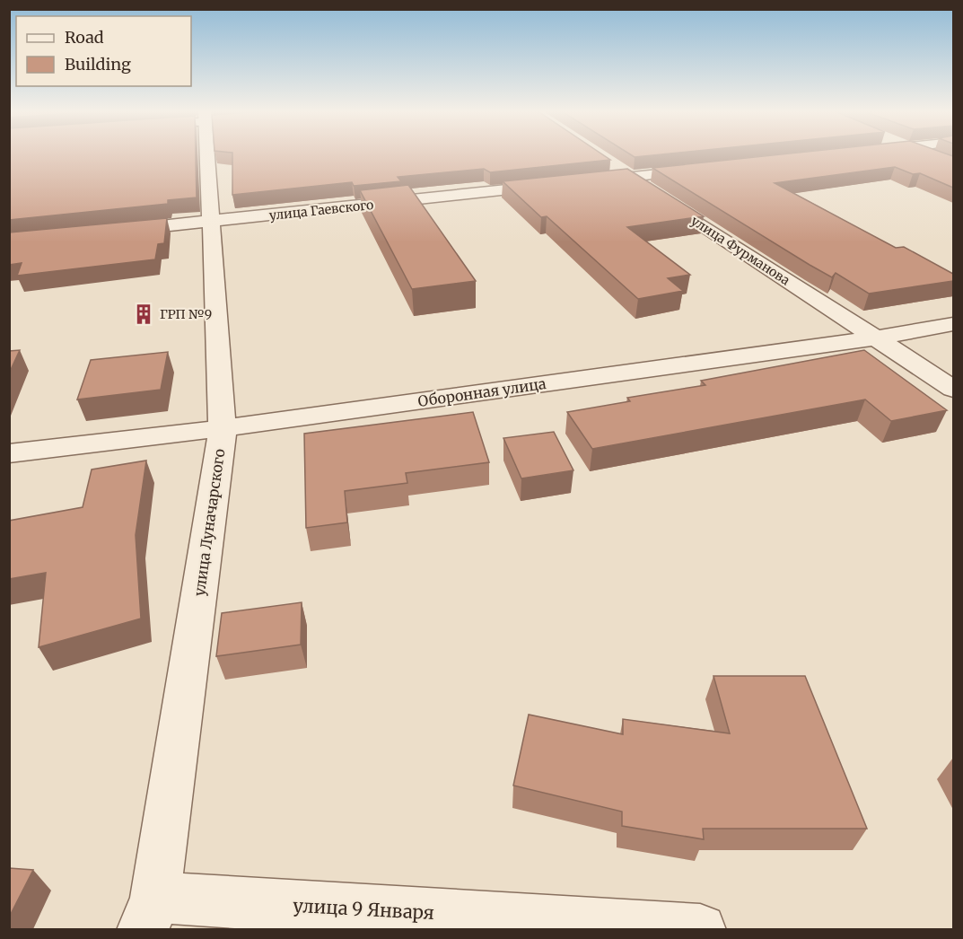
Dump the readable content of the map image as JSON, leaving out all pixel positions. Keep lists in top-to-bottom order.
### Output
{
  "streets": {
    "street": [
      "улица Гаевского",
      "улица Фурманова",
      "Оборонная улица",
      "улица Луначарского",
      "улица 9 Января"
    ]
  },
  "crossings": [
    ["улица Гаевского", "улица Луначарского"],
    ["улица Фурманова", "Оборонная улица"],
    ["Оборонная улица", "улица Луначарского"],
    ["улица Луначарского", "улица 9 Января"]
  ],
  "places": {
    "building": ["ГРП №9"]
  },
  "legend": ["Road", "Building"]
}
